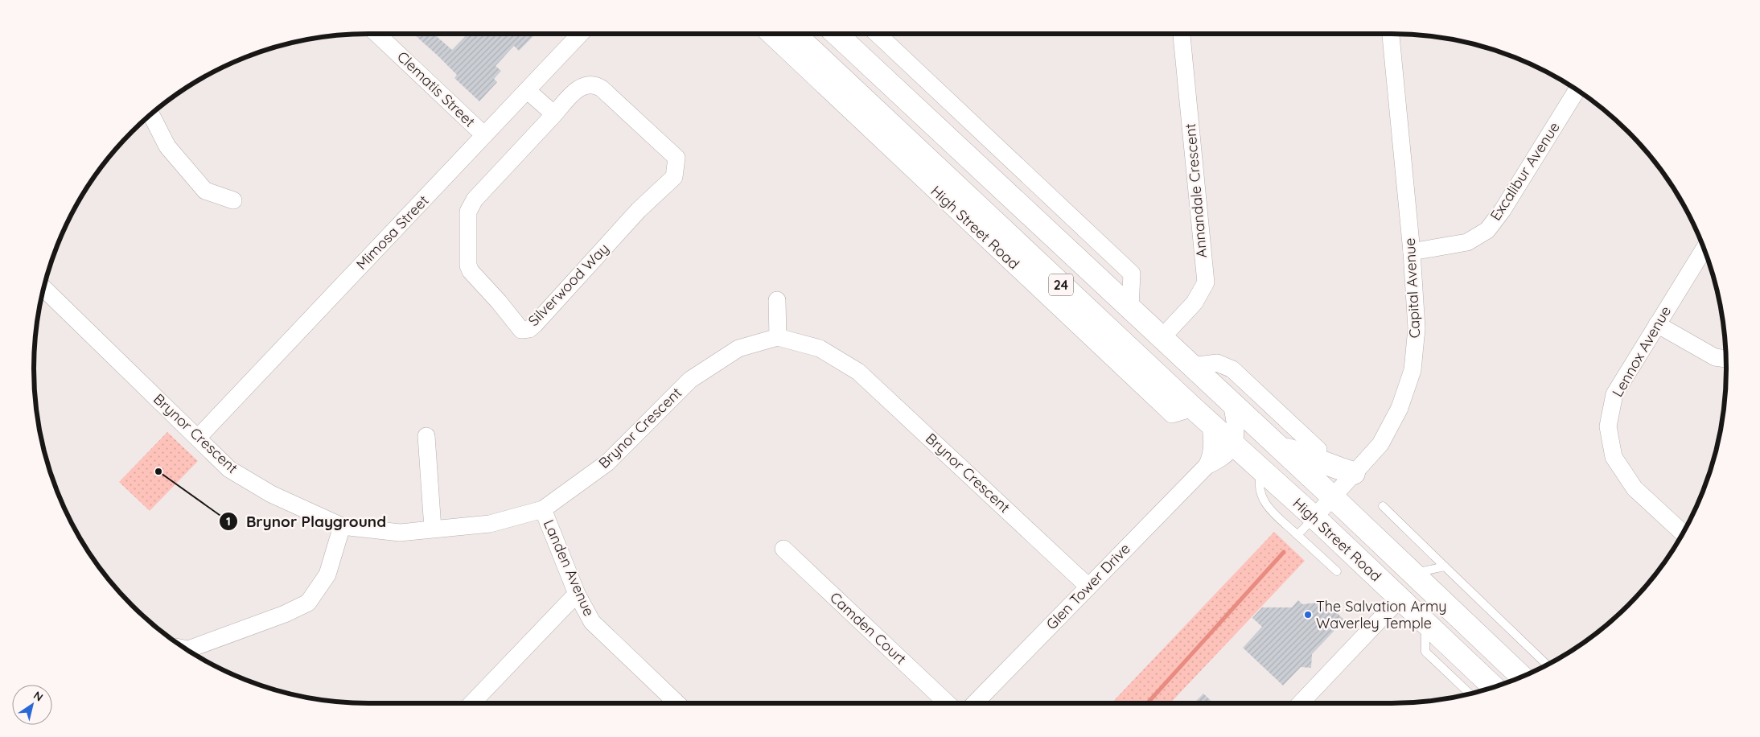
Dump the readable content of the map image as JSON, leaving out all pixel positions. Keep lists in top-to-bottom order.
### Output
{
  "streets": {
    "main road": ["High Street Road", "24"],
    "street": [
      "Clematis Street",
      "Excalibur Avenue",
      "Annandale Crescent",
      "Mimosa Street",
      "Silverwood Way",
      "Capital Avenue",
      "Lennox Avenue",
      "Brynor Crescent",
      "Landen Avenue",
      "Glen Tower Drive",
      "Camden Court"
    ]
  },
  "crossings": [
    ["Clematis Street", "Mimosa Street"],
    ["Excalibur Avenue", "Capital Avenue"],
    ["Annandale Crescent", "High Street Road"],
    ["High Street Road", "Capital Avenue"],
    ["High Street Road", "Glen Tower Drive"],
    ["Mimosa Street", "Brynor Crescent"],
    ["Brynor Crescent", "Landen Avenue"],
    ["Brynor Crescent", "Glen Tower Drive"]
  ],
  "places": ["Brynor Playground", "The Salvation Army Waverley Temple"],
  "north": "top right"
}
